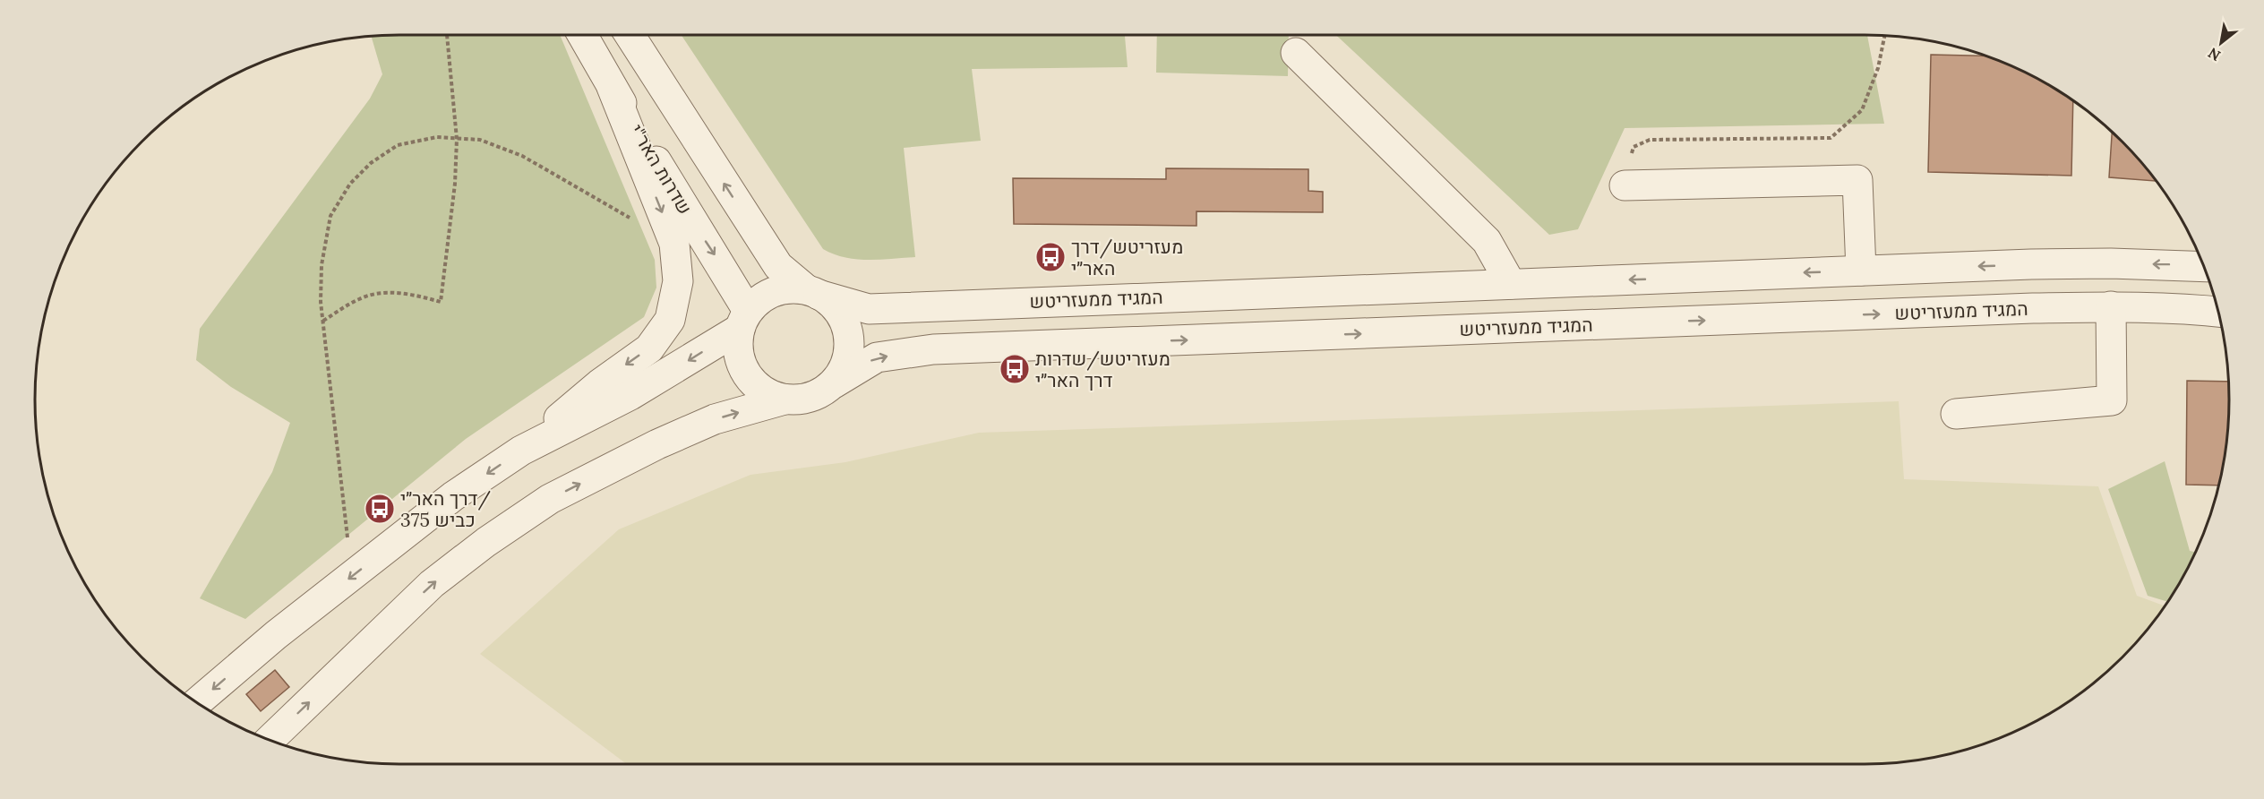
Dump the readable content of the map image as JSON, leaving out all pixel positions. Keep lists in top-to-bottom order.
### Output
{
  "streets": {
    "street": ["שדרות האר\"י", "המגיד ממעזריטש"]
  },
  "crossings": [
    ["שדרות האר\"י", "המגיד ממעזריטש"]
  ],
  "places": {
    "bus stop": ["מעזריטש/דרך האר״י", "מעזריטש/שדרות דרך האר״י", "דרך האר״י/ כביש 375"]
  },
  "north": "bottom left"
}
